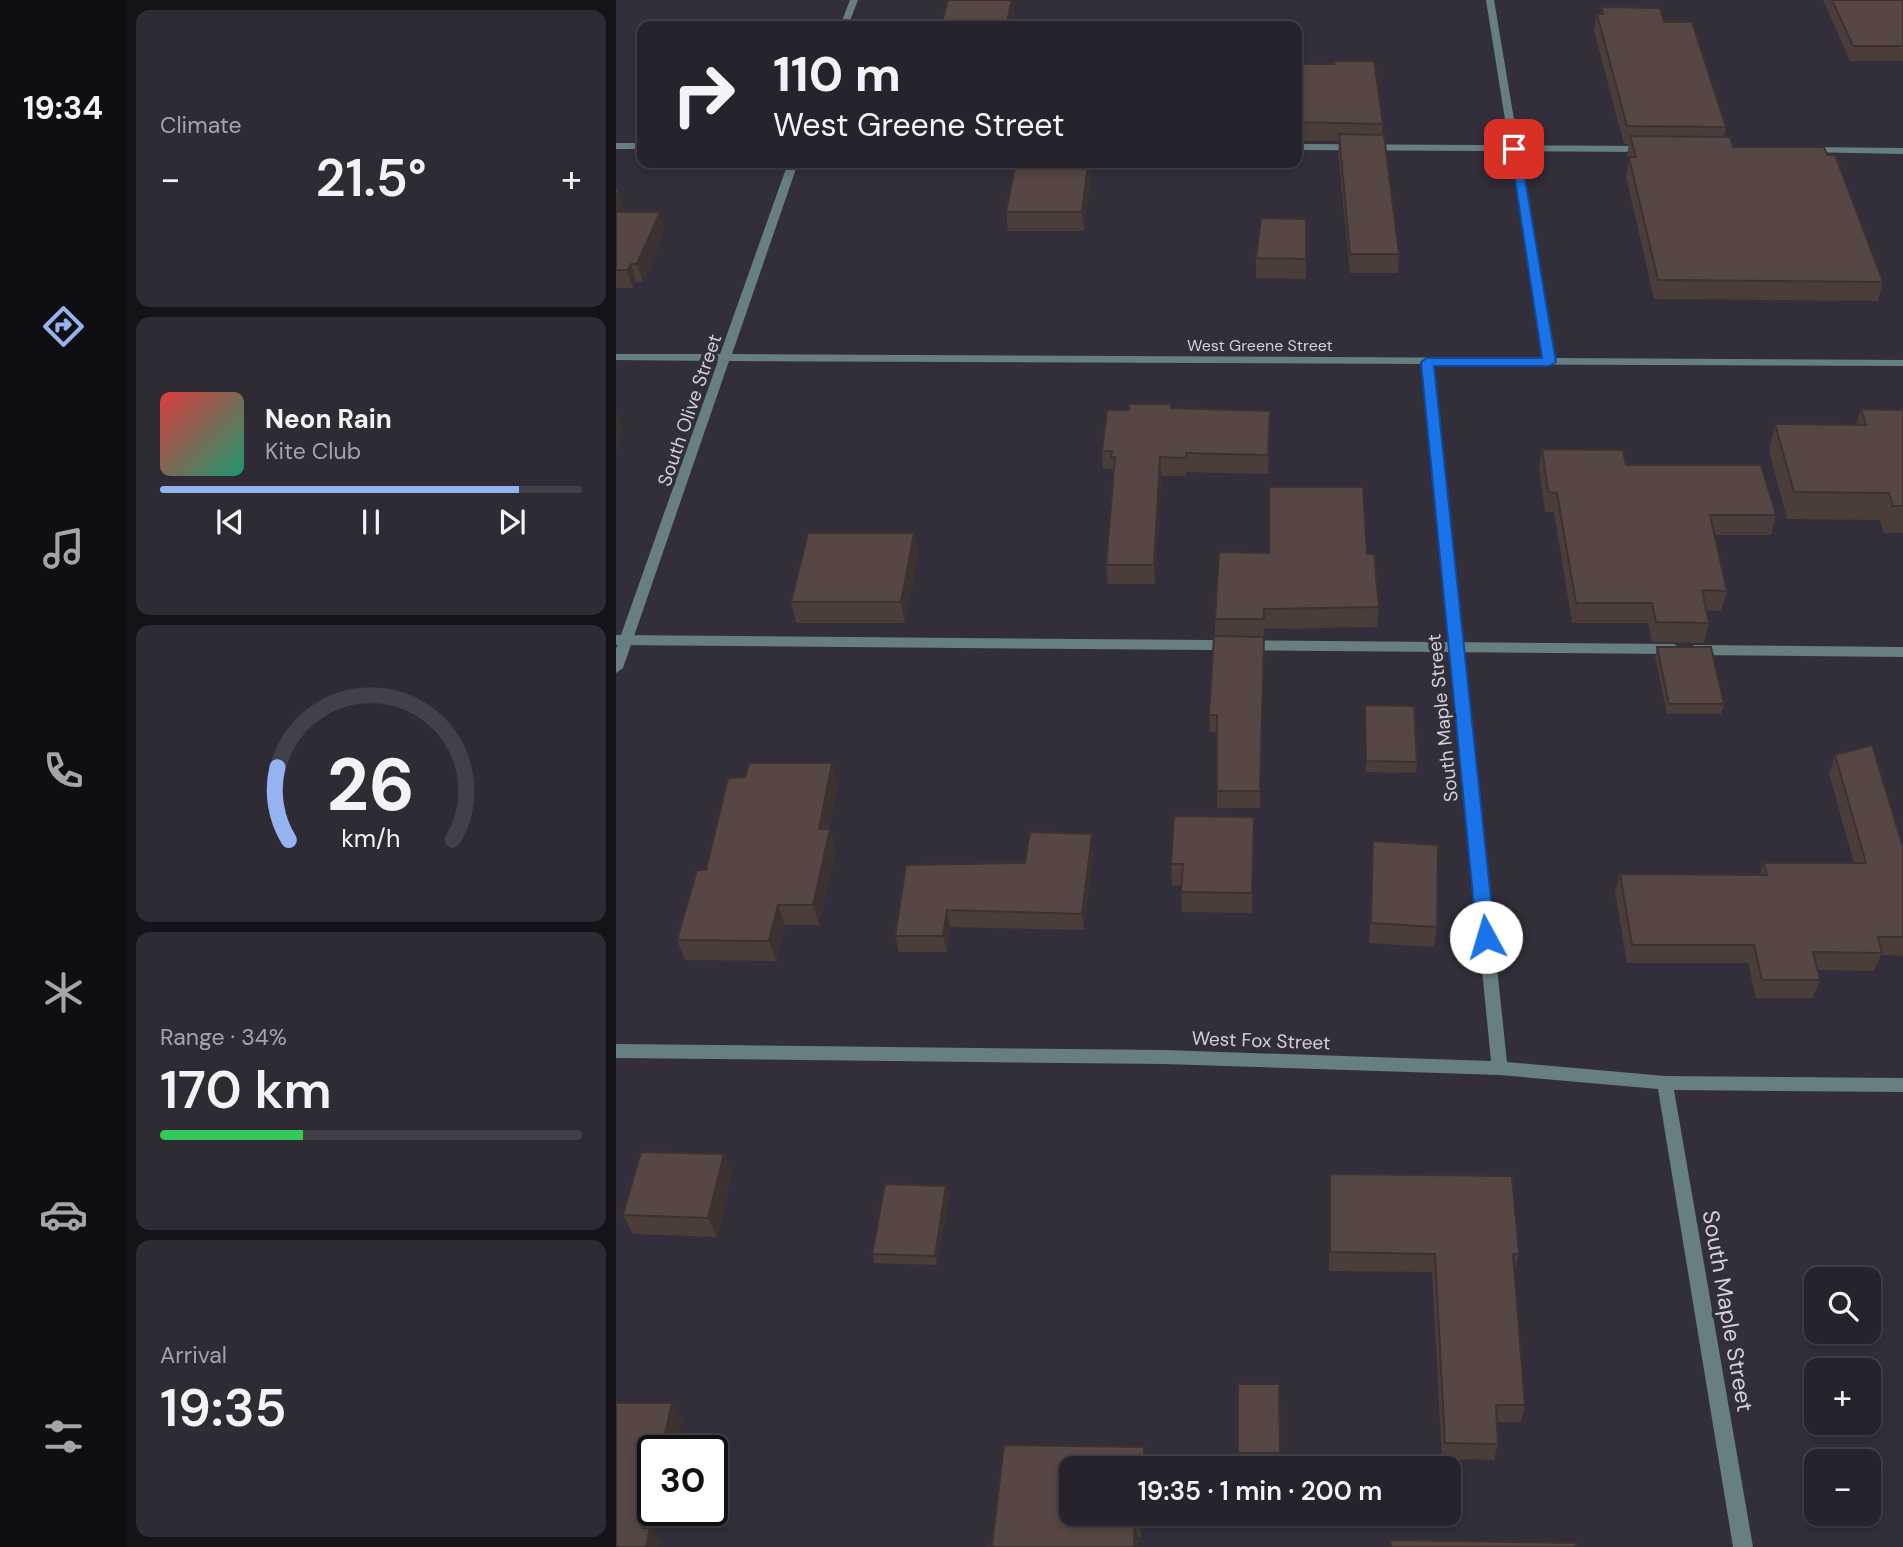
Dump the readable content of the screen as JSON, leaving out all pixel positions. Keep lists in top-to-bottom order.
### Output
{
  "streets": {
    "street": [
      "West Greene Street",
      "South Olive Street",
      "South Maple Street",
      "West Fox Street"
    ]
  },
  "crossings": [
    ["West Greene Street", "South Olive Street"],
    ["West Greene Street", "South Maple Street"],
    ["South Maple Street", "West Fox Street"]
  ],
  "page": {
    "tabs": "19:34",
    "tile": [
      "Climate",
      ["Range · 34%", "170 km"],
      ["Arrival", "19:35"]
    ],
    "turn": ["110 m", "West Greene Street"],
    "heat": ["−", "21.5°", "+"],
    "song": ["Neon Rain", "Kite Club"],
    "map_buttons": ["+", "−"],
    "limit": "30",
    "trip": "19:35 · 1 min · 200 m",
    "gauge": ["26", "km/h"]
  }
}
